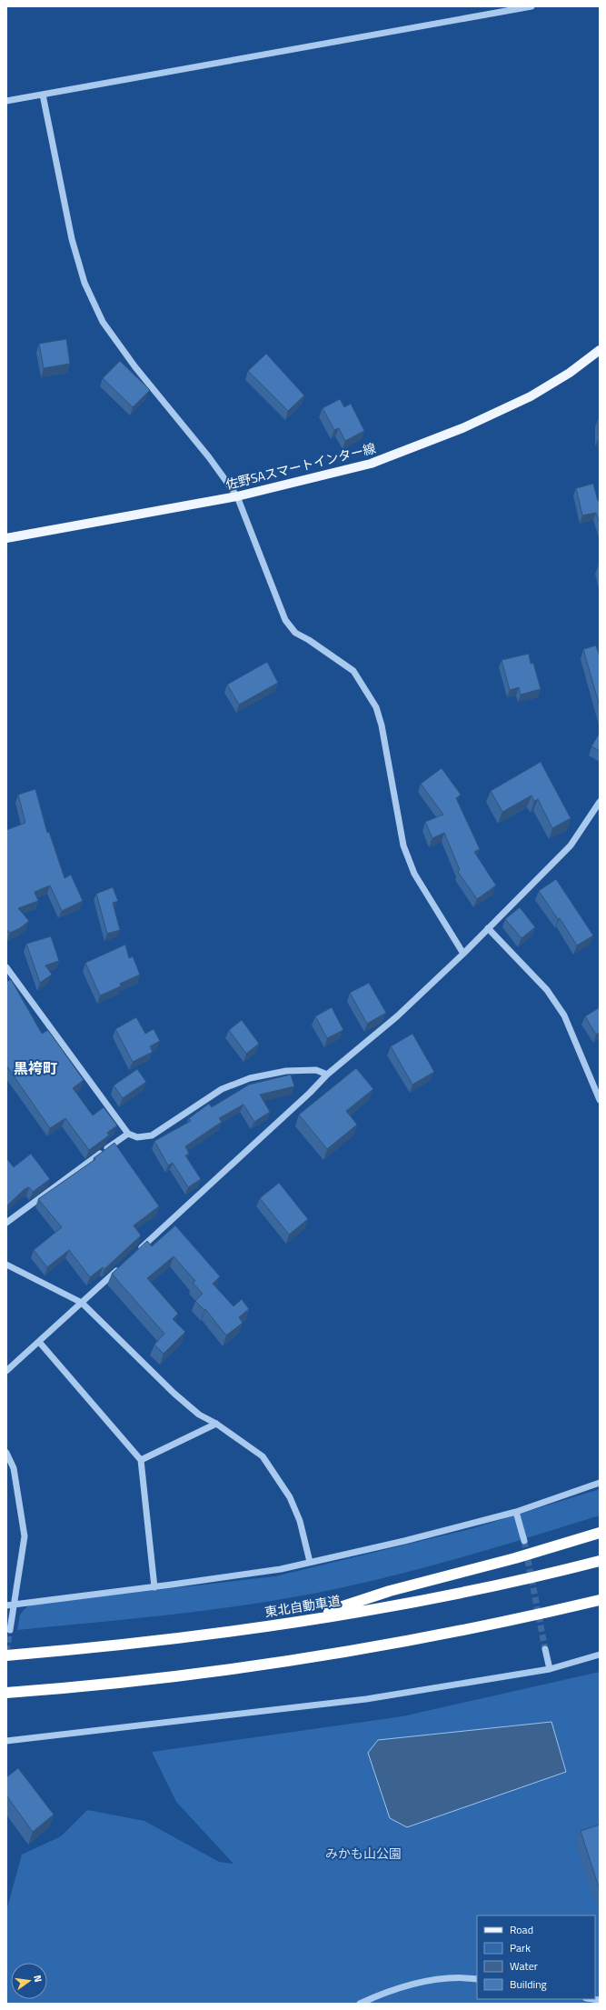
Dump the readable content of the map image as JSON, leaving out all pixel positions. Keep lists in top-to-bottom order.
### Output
{
  "streets": {
    "highway": ["東北自動車道"],
    "main road": ["佐野SAスマートインター線"]
  },
  "districts": ["黒袴町"],
  "parks": ["みかも山公園"],
  "legend": [
    "Road",
    "Park",
    "Water",
    "Building"
  ],
  "north": "right"
}
